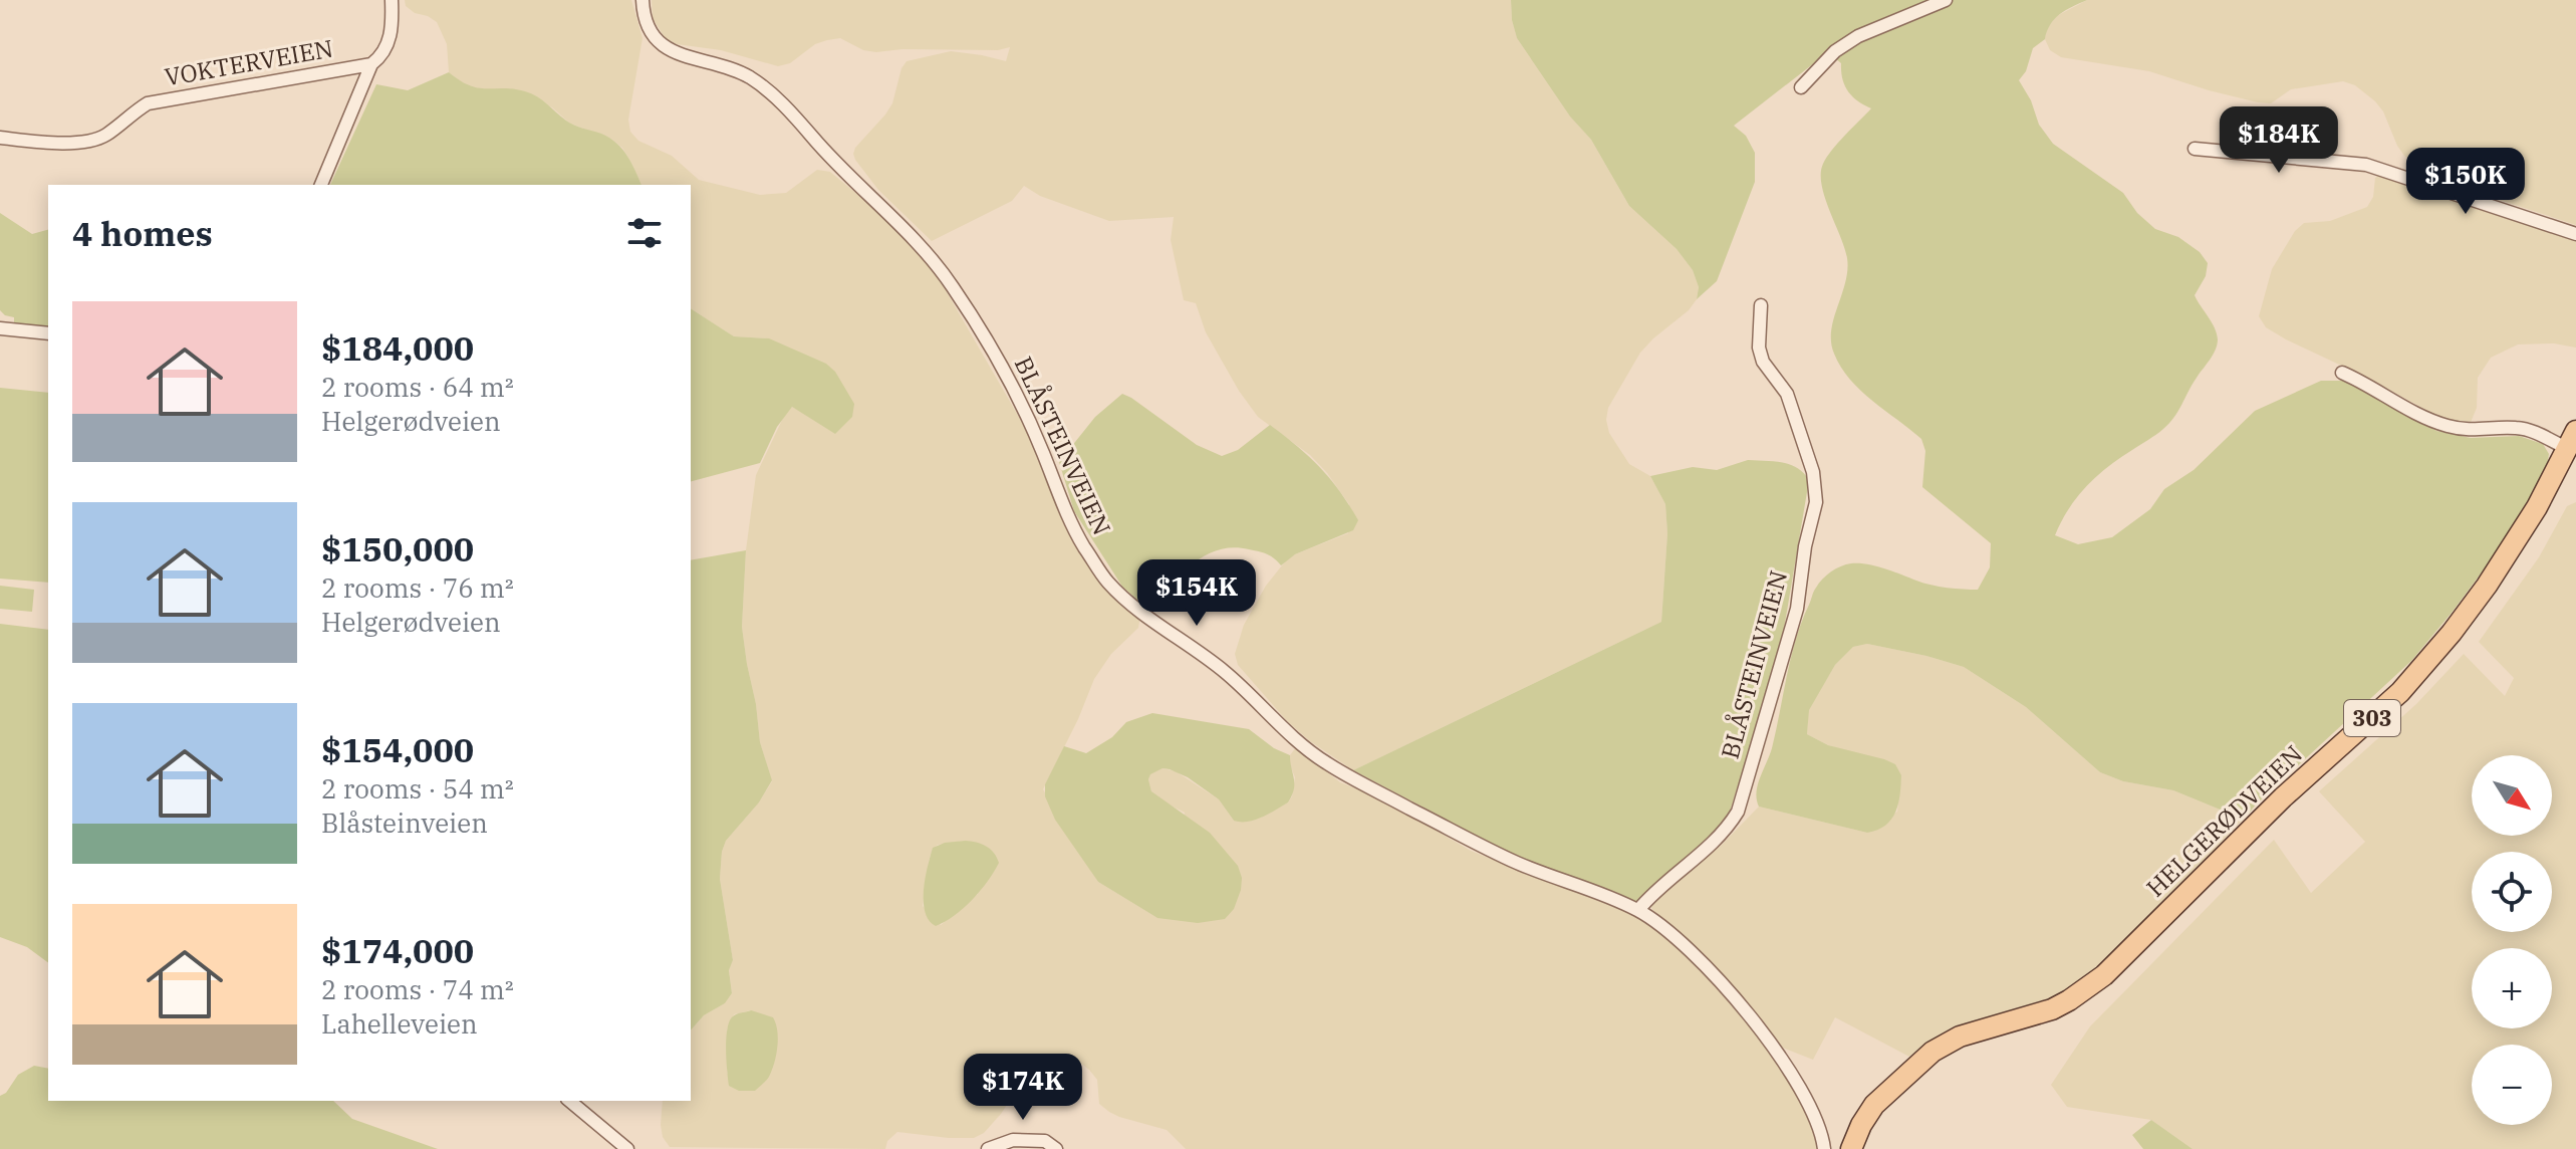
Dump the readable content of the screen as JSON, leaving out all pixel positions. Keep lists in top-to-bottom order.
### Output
{
  "streets": {
    "main road": ["303", "HELGERØDVEIEN"],
    "street": ["VOKTERVEIEN", "BLÅSTEINVEIEN"]
  },
  "north": "bottom right",
  "page": {
    "price": [
      "$184K",
      "$150K",
      "$154K",
      "$174K"
    ],
    "heading": "4 homes",
    "list": [
      {
        "name": "$184,000",
        "note": "2 rooms · 64 m² · Helgerødveien"
      },
      {
        "name": "$150,000",
        "note": "2 rooms · 76 m² · Helgerødveien"
      },
      {
        "name": "$154,000",
        "note": "2 rooms · 54 m² · Blåsteinveien"
      },
      {
        "name": "$174,000",
        "note": "2 rooms · 74 m² · Lahelleveien"
      }
    ],
    "map_buttons": ["+", "−"]
  }
}
